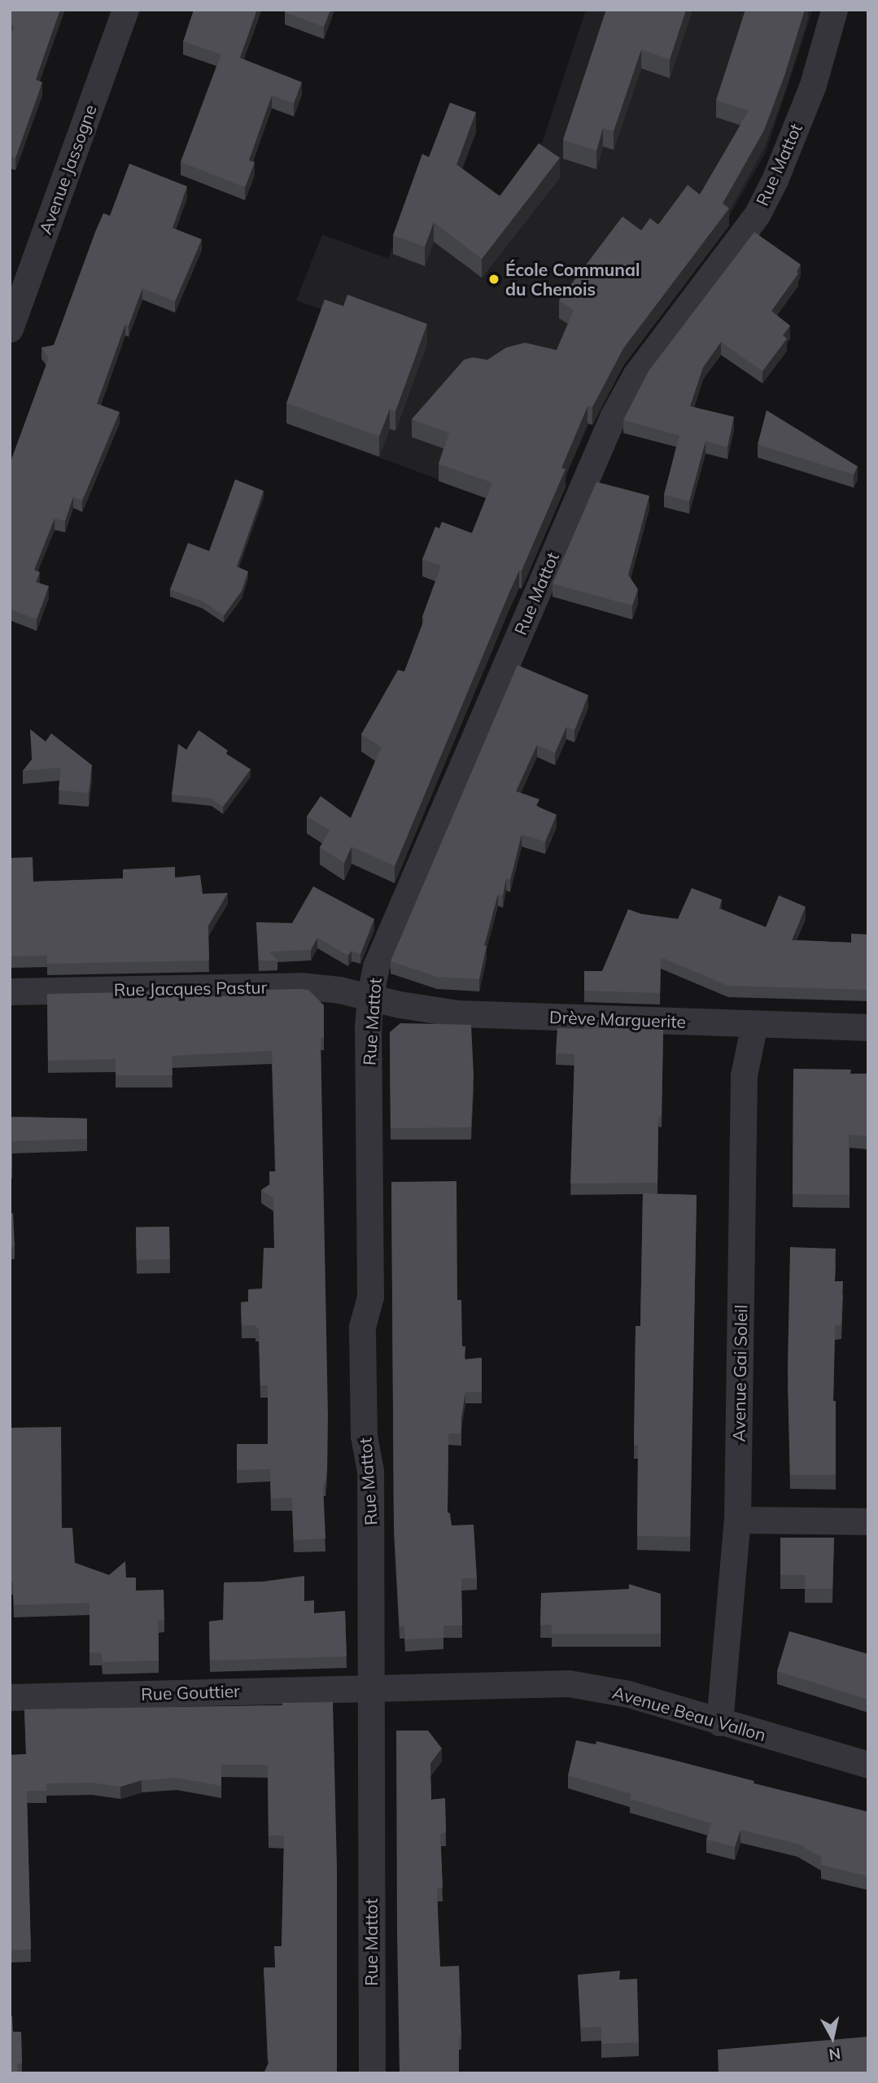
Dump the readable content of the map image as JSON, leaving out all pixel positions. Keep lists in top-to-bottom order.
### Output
{
  "streets": {
    "street": [
      "Rue Mattot",
      "Avenue Jassogne",
      "Rue Jacques Pastur",
      "Drève Marguerite",
      "Avenue Gai Soleil",
      "Rue Gouttier",
      "Avenue Beau Vallon"
    ]
  },
  "crossings": [
    ["Rue Mattot", "Rue Jacques Pastur"],
    ["Rue Mattot", "Drève Marguerite"],
    ["Rue Mattot", "Rue Gouttier"],
    ["Rue Mattot", "Avenue Beau Vallon"],
    ["Rue Jacques Pastur", "Drève Marguerite"],
    ["Drève Marguerite", "Avenue Gai Soleil"],
    ["Avenue Gai Soleil", "Avenue Beau Vallon"],
    ["Rue Gouttier", "Avenue Beau Vallon"]
  ],
  "places": ["École Communal du Chenois"],
  "north": "bottom"
}
